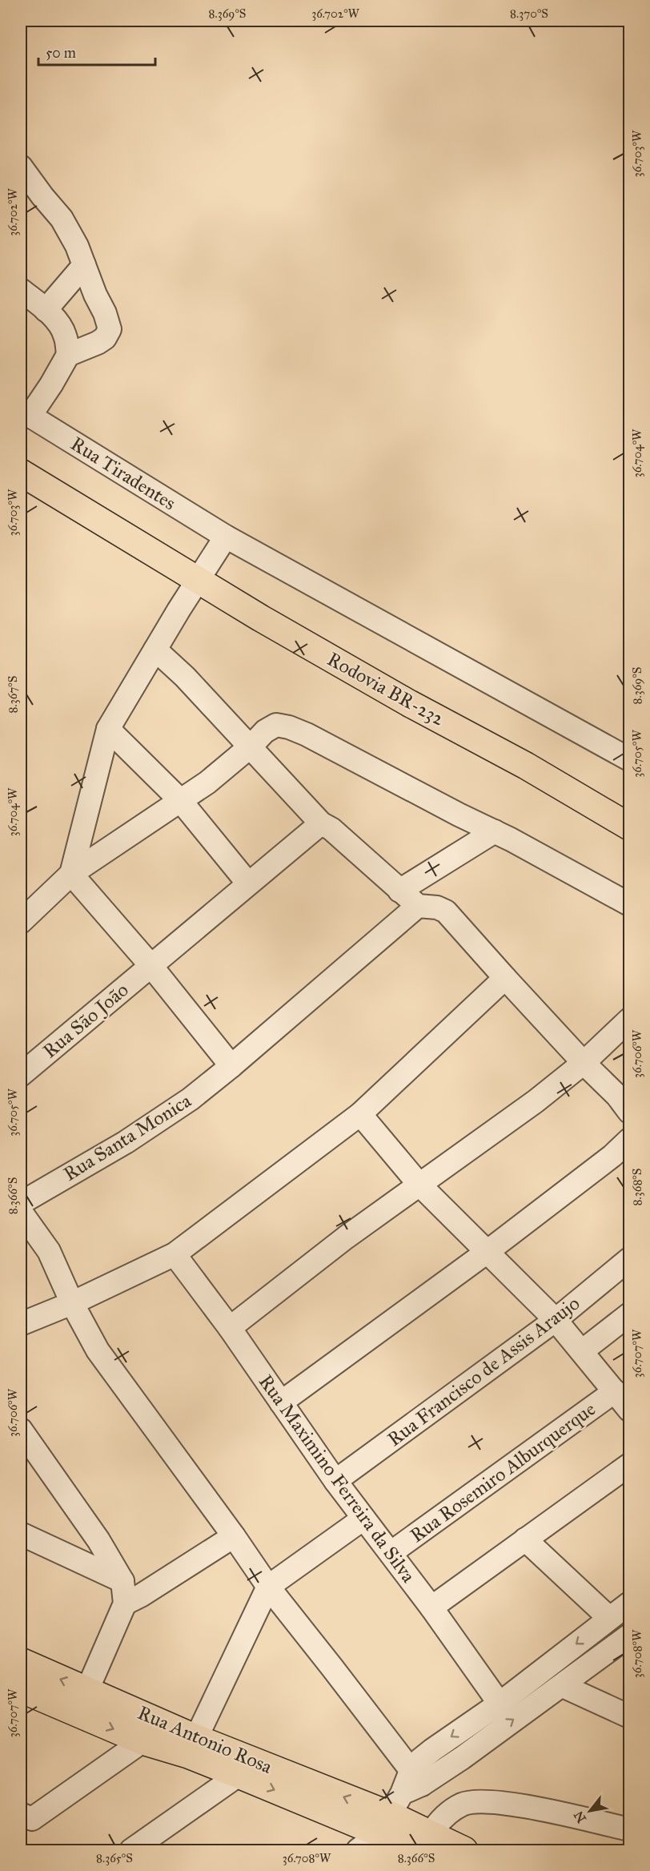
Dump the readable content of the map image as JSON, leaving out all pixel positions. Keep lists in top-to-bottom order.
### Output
{
  "streets": {
    "main road": ["Rodovia BR-232", "Rua Antonio Rosa"],
    "street": [
      "Rua Tiradentes",
      "Rua São João",
      "Rua Santa Monica",
      "Rua Francisco de Assis Araujo",
      "Rua Rosemiro Alburquerque",
      "Rua Maximino Ferreira da Silva"
    ]
  },
  "crossings": [
    ["Rua Francisco de Assis Araujo", "Rua Maximino Ferreira da Silva"],
    ["Rua Rosemiro Alburquerque", "Rua Maximino Ferreira da Silva"]
  ],
  "scale_bar": "50 m",
  "north": "bottom left",
  "coordinates": [
    "8.369°S",
    "36.702°W",
    "8.370°S",
    "36.703°W",
    "36.704°W",
    "8.367°S",
    "36.705°W",
    "36.706°W",
    "8.368°S",
    "8.366°S",
    "36.707°W",
    "36.708°W",
    "8.365°S"
  ]
}
